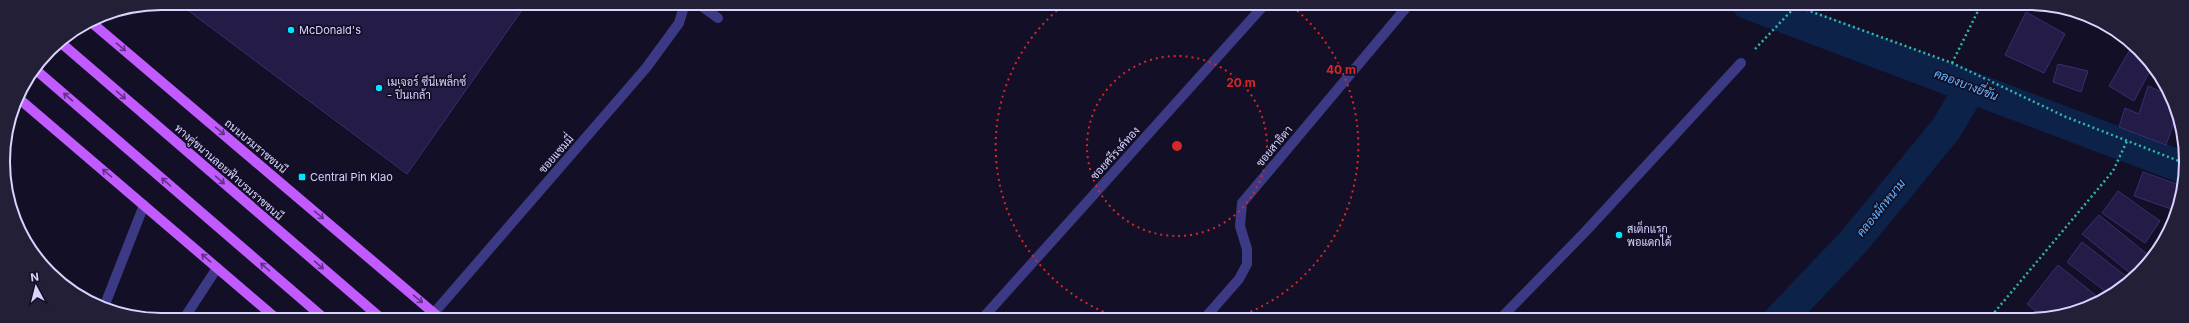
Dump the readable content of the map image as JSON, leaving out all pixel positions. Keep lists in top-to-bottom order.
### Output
{
  "streets": {
    "main road": ["ถนนบรมราชชนนี", "ทางคู่ขนานลอยฟ้าบรมราชชนนี"],
    "street": ["ซอยสาธิตา", "ซอยศรีรงค์ทอง", "ซอยแซมมี่"]
  },
  "water": ["คลองบางยี่ขัน", "คลองผักหนาม"],
  "places": {
    "other": ["McDonald's", "เมเจอร์ ซีนีเพล็กซ์ - ปิ่นเกล้า", "สเต็กแรก พอแดกได้"],
    "transit": ["Central Pin Klao"]
  },
  "north": "top",
  "rings": ["40 m", "20 m"]
}
